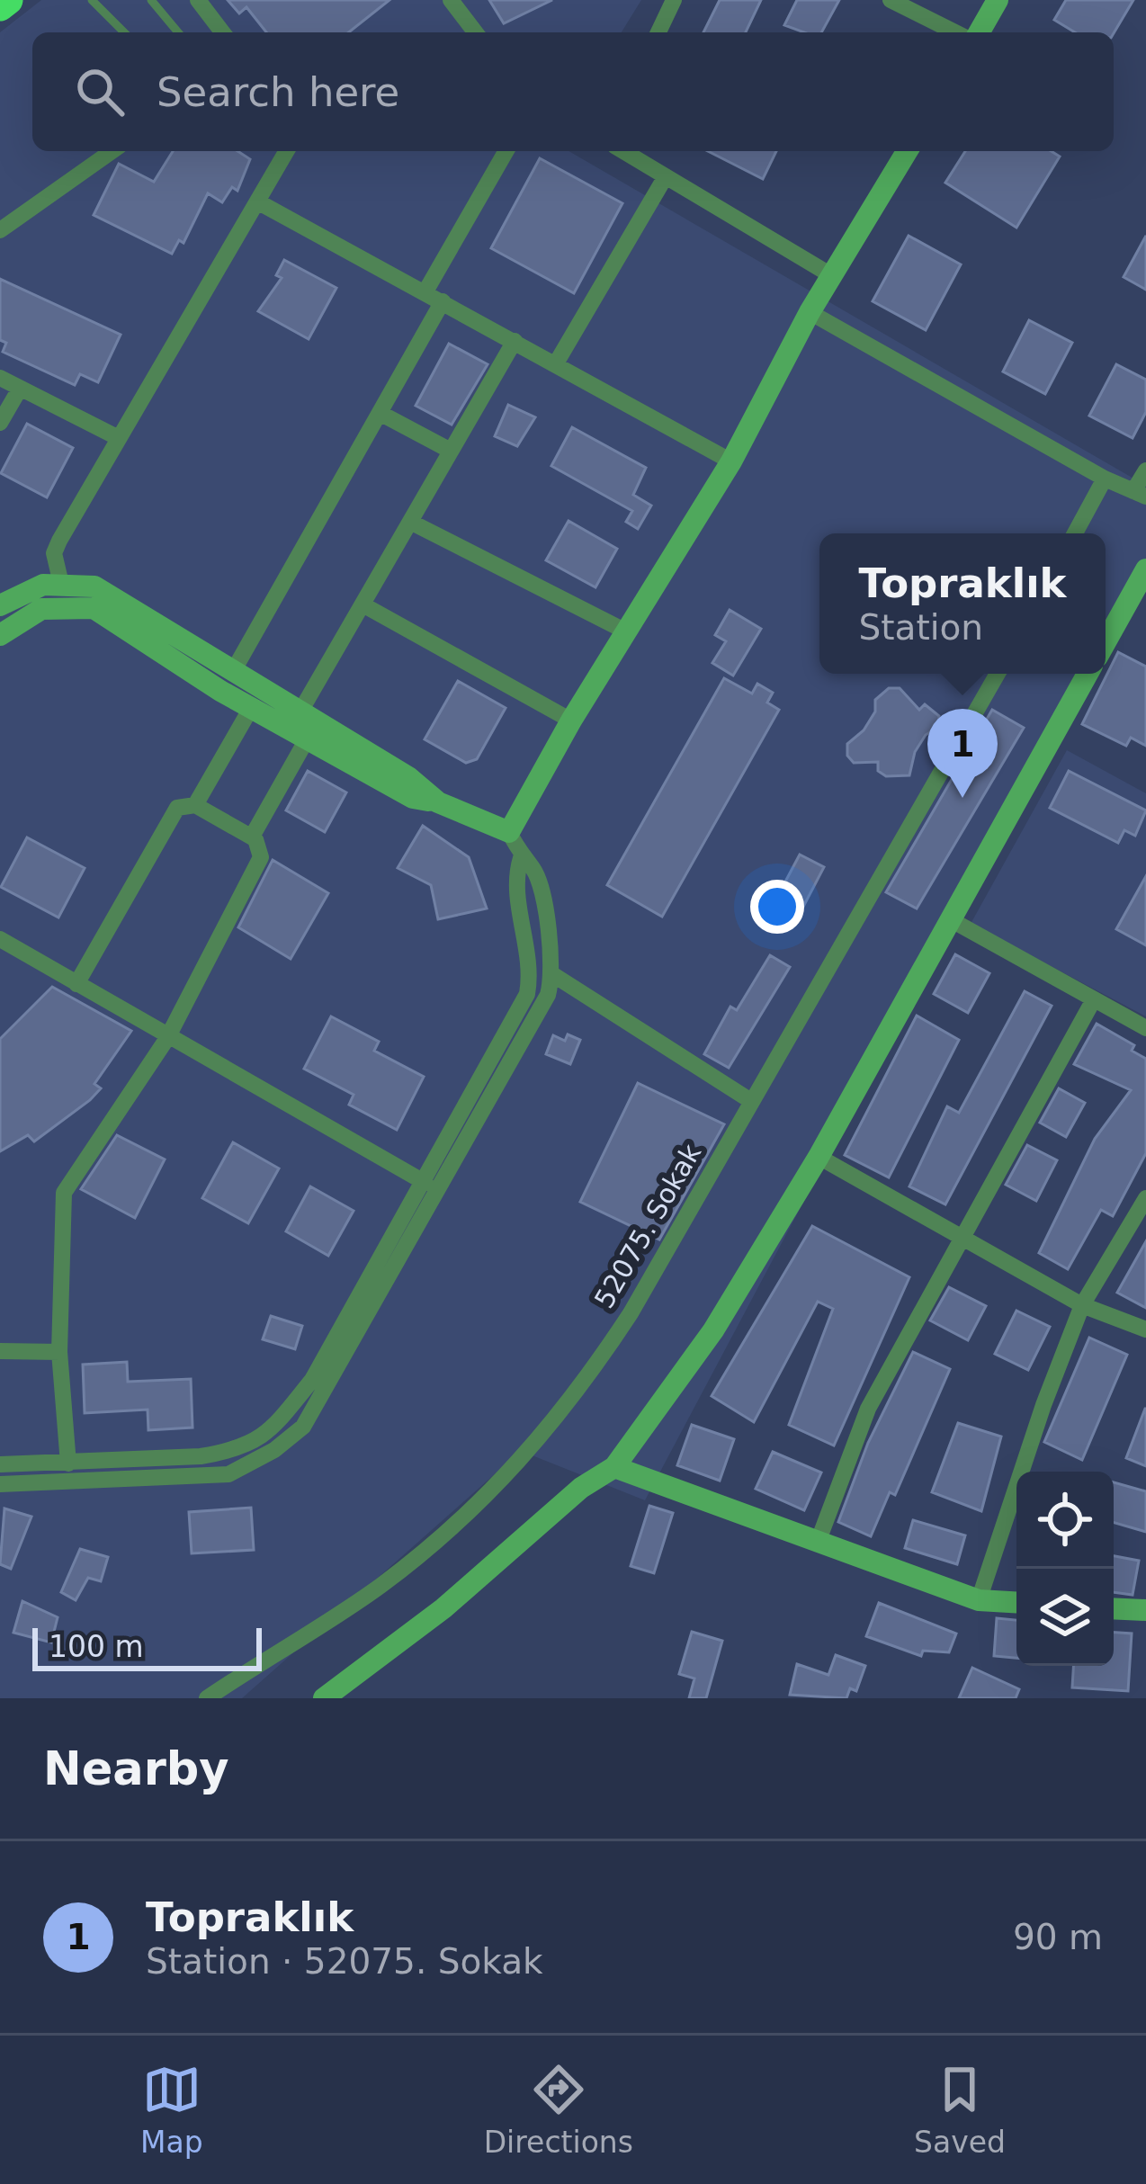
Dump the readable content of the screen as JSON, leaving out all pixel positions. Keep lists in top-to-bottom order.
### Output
{
  "streets": {
    "street": ["52075. Sokak"]
  },
  "scale_bar": "100 m",
  "page": {
    "search": "Search here",
    "popup": ["Topraklık", "Station"],
    "pins": "1",
    "scale": "100 m",
    "heading": "Nearby",
    "list": [
      {
        "mark": "1",
        "name": "Topraklık",
        "note": "Station · 52075. Sokak",
        "value": "90 m"
      }
    ],
    "nav": ["Map", "Directions", "Saved"]
  }
}
